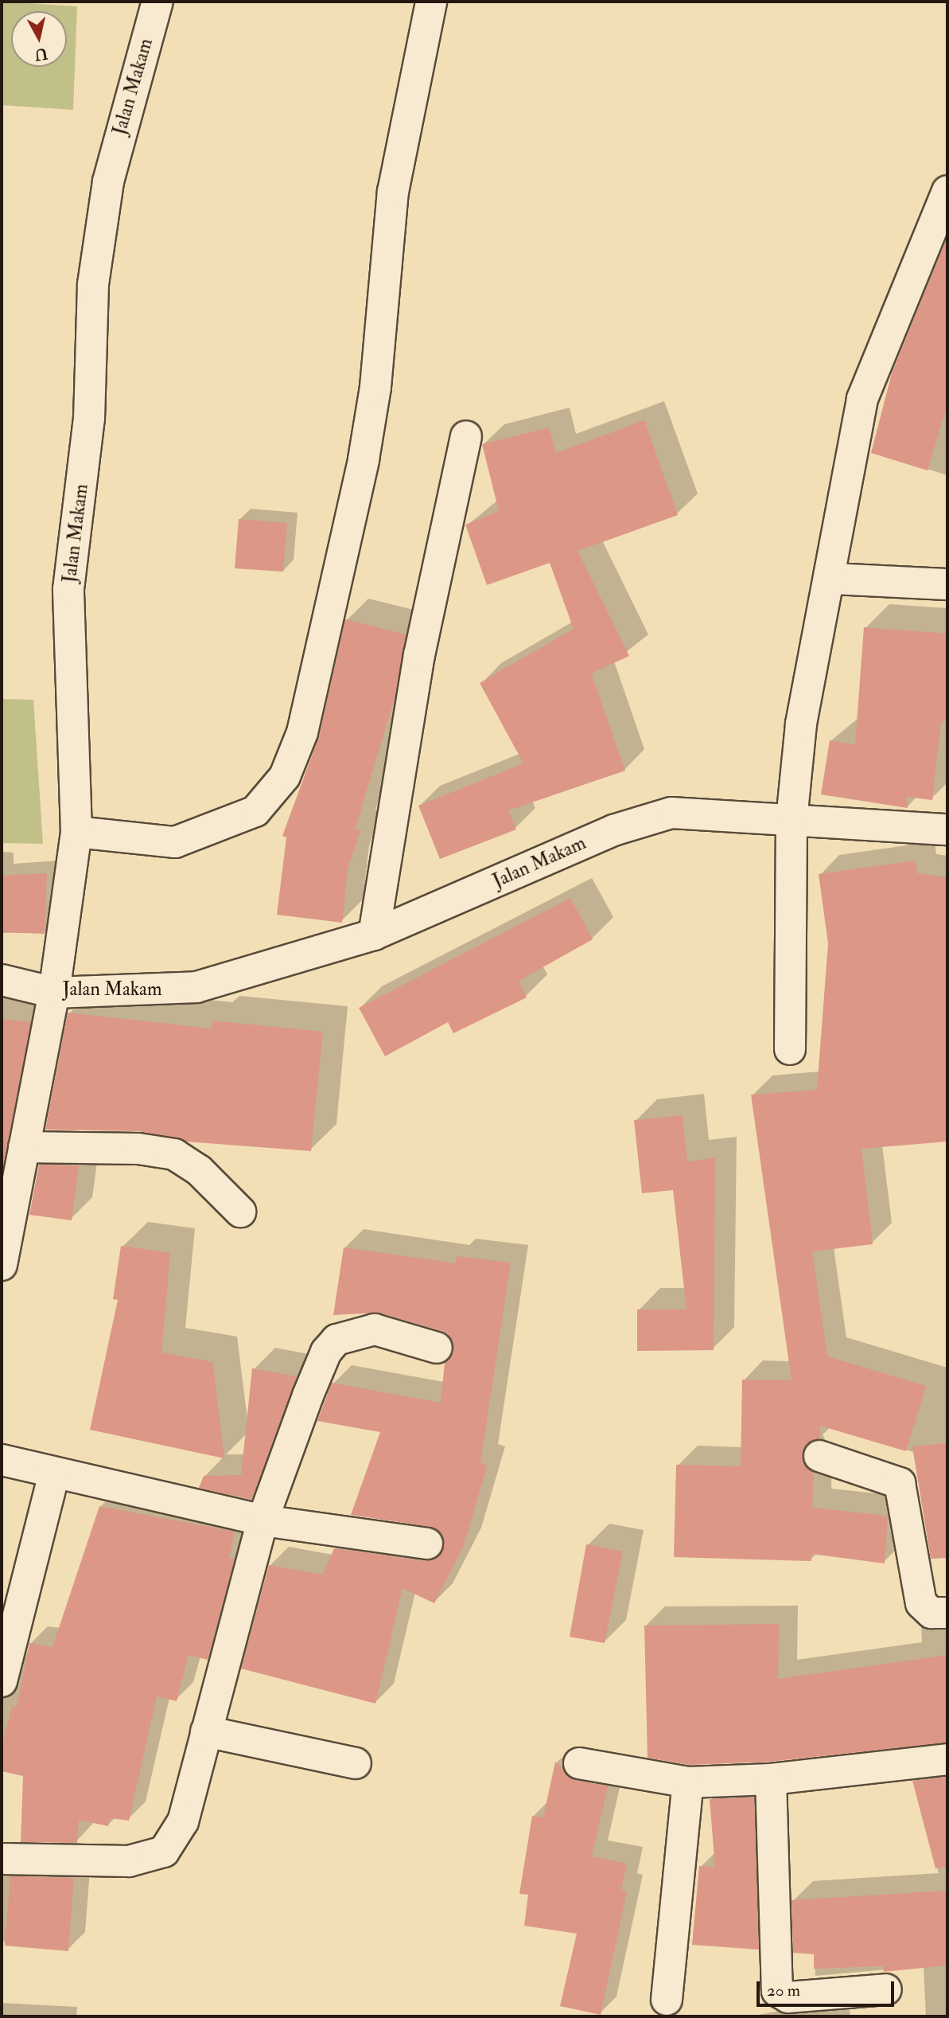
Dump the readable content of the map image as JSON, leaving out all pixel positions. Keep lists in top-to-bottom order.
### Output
{
  "streets": {
    "street": ["Jalan Makam"]
  },
  "scale_bar": "20 m",
  "north": "bottom"
}
